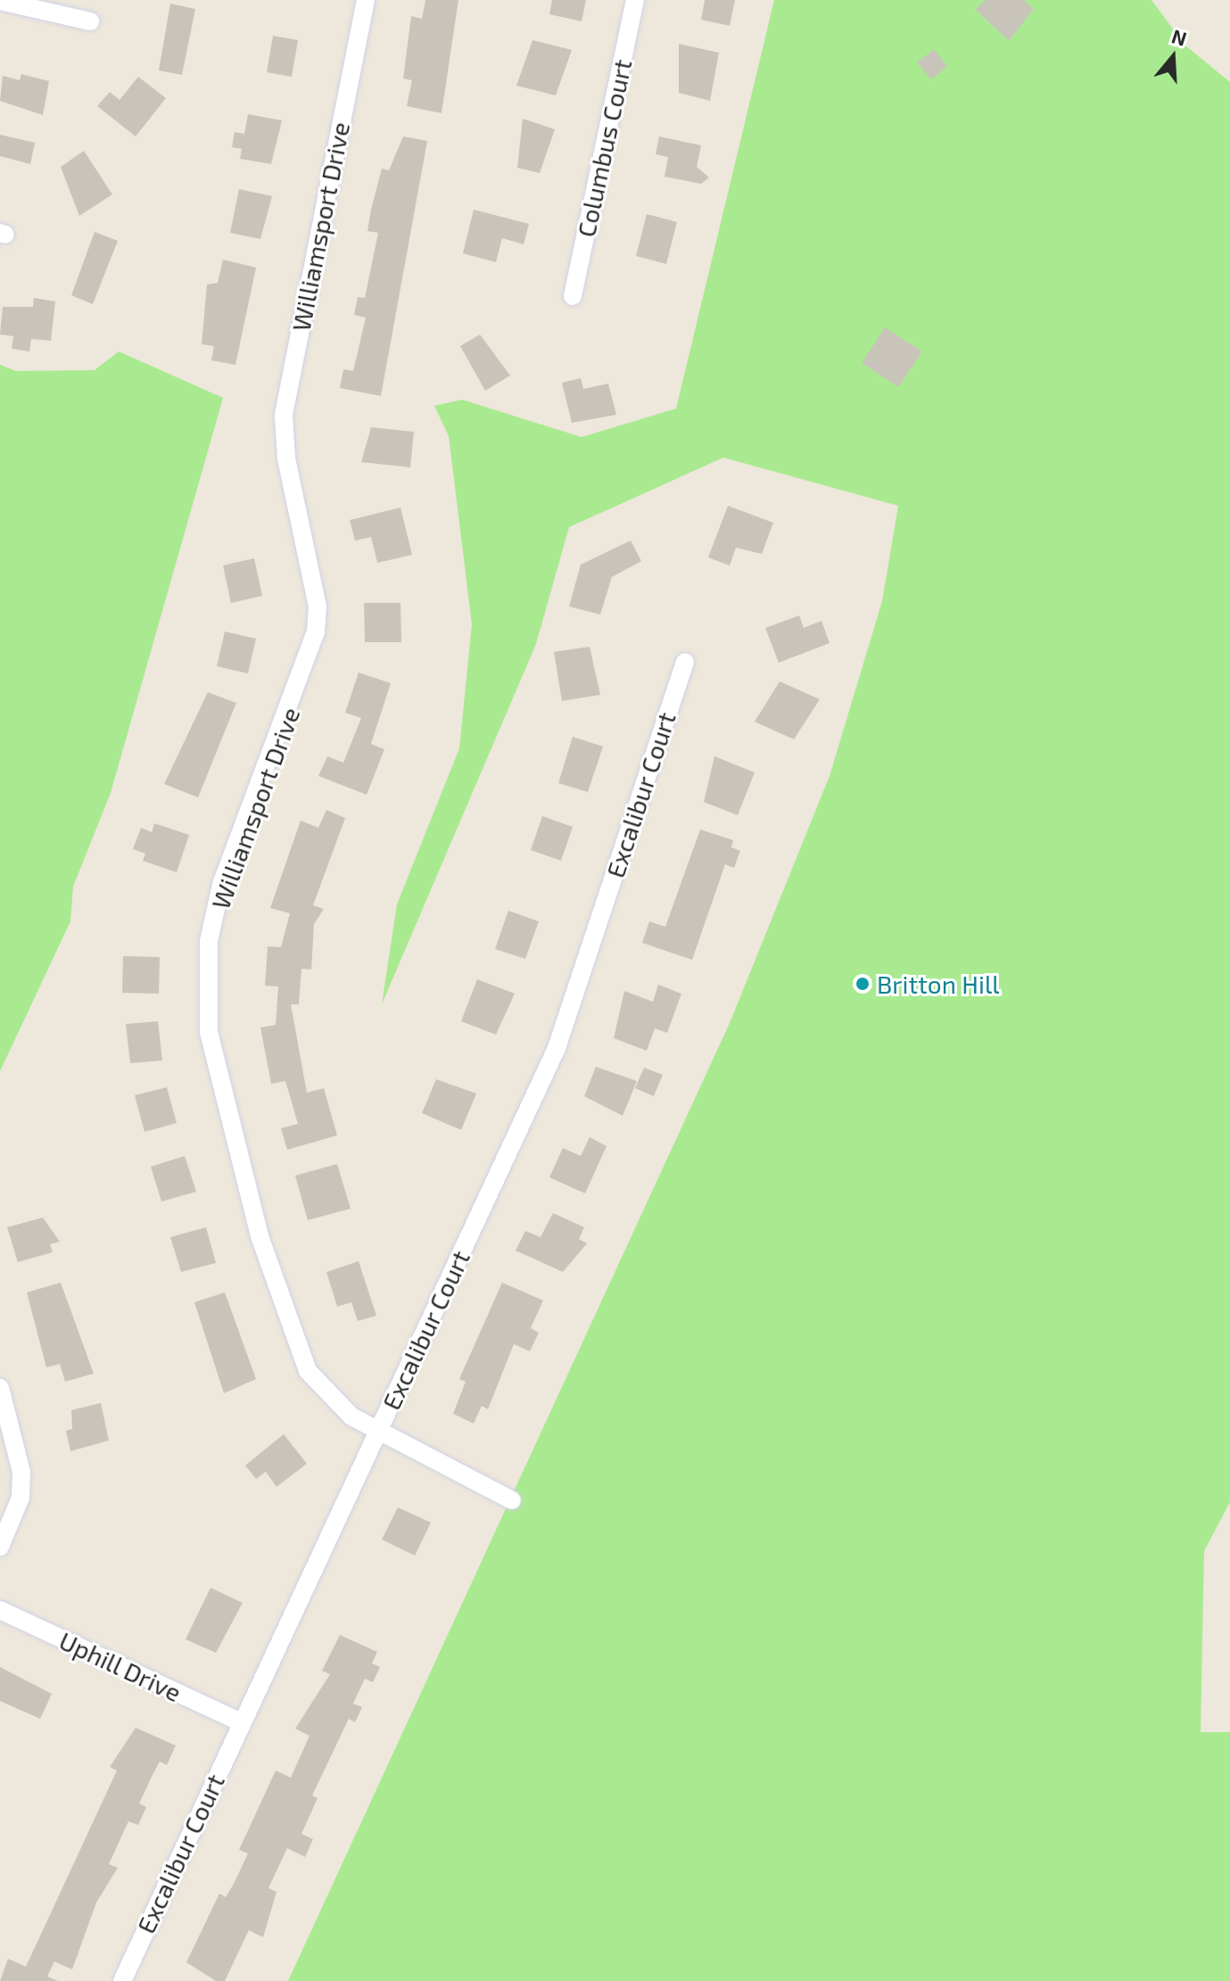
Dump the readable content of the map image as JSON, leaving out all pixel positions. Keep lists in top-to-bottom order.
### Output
{
  "streets": {
    "street": [
      "Columbus Court",
      "Williamsport Drive",
      "Excalibur Court",
      "Uphill Drive"
    ]
  },
  "crossings": [
    ["Williamsport Drive", "Excalibur Court"],
    ["Excalibur Court", "Uphill Drive"]
  ],
  "places": ["Britton Hill"],
  "north": "top"
}
